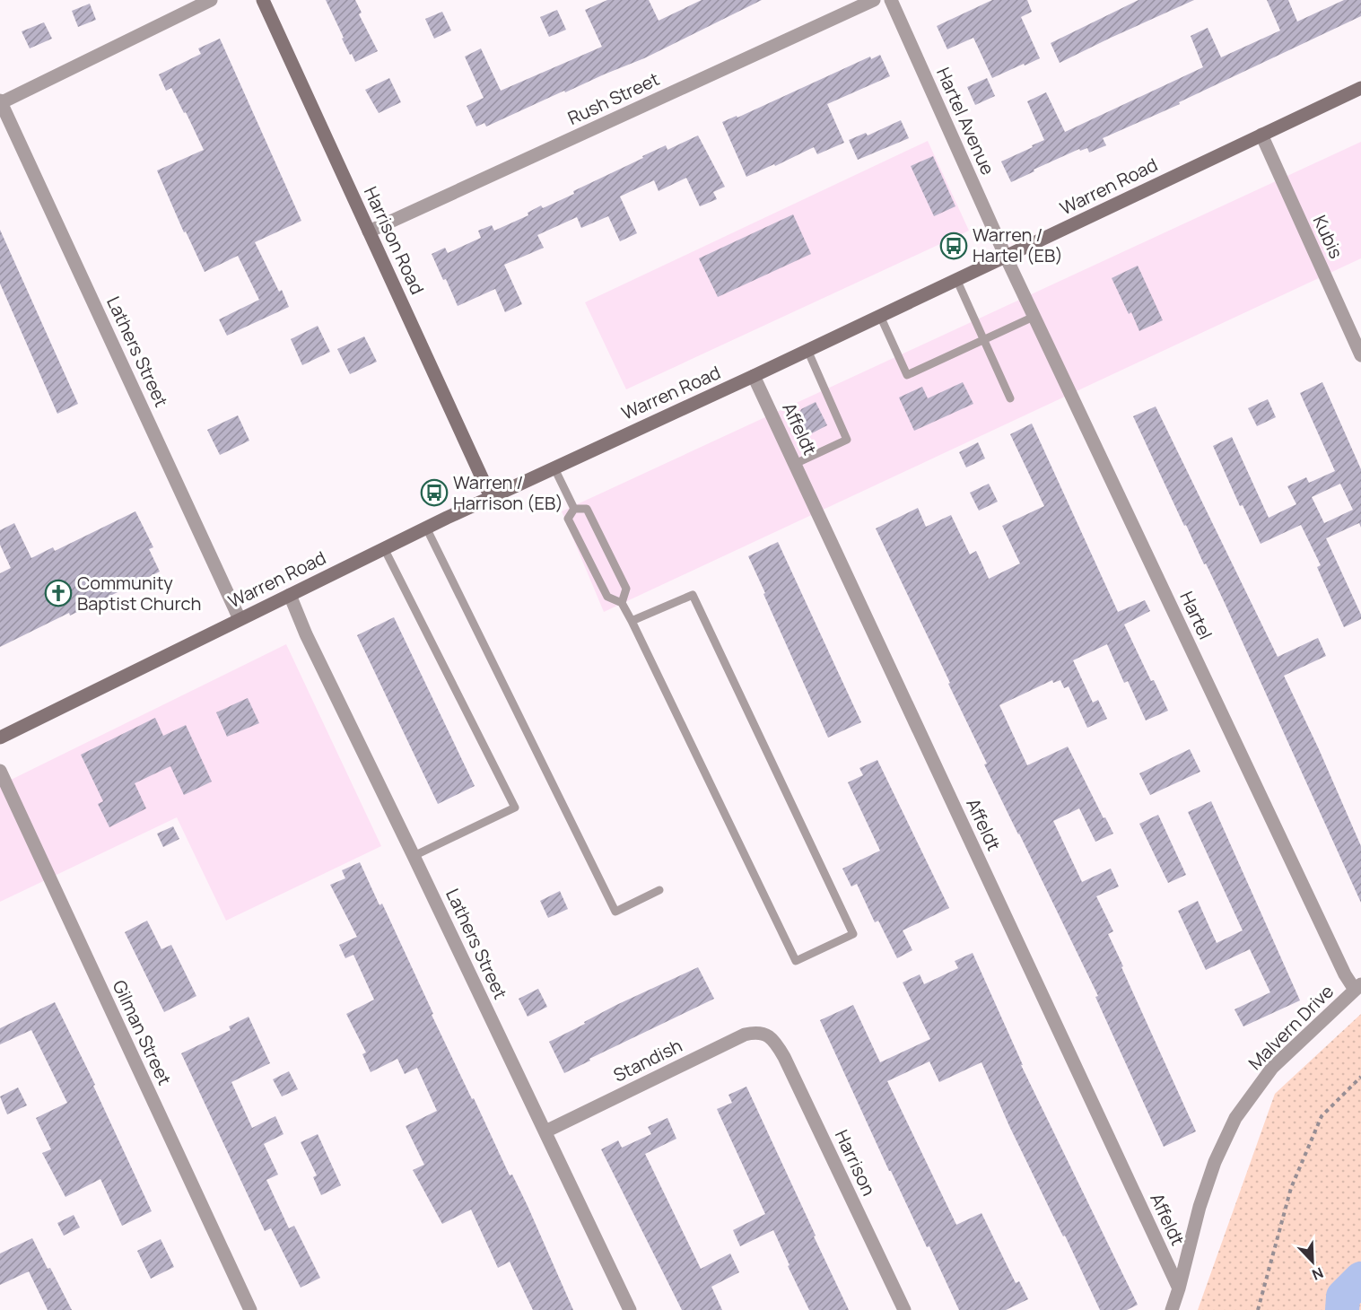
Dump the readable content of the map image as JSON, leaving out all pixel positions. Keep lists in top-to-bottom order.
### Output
{
  "streets": {
    "main road": ["Warren Road", "Harrison Road"],
    "street": [
      "Rush Street",
      "Hartel Avenue",
      "Kubis",
      "Lathers Street",
      "Affeldt",
      "Hartel",
      "Malvern Drive",
      "Gilman Street",
      "Standish",
      "Harrison"
    ]
  },
  "crossings": [
    ["Rush Street", "Harrison Road"],
    ["Hartel Avenue", "Warren Road"],
    ["Hartel Avenue", "Hartel"],
    ["Warren Road", "Kubis"],
    ["Warren Road", "Harrison Road"],
    ["Warren Road", "Lathers Street"],
    ["Warren Road", "Affeldt"],
    ["Warren Road", "Hartel"],
    ["Lathers Street", "Standish"],
    ["Affeldt", "Malvern Drive"],
    ["Hartel", "Malvern Drive"],
    ["Standish", "Harrison"]
  ],
  "places": {
    "bus stop": ["Warren / Hartel (EB)", "Warren / Harrison (EB)"],
    "church": ["Community Baptist Church"]
  },
  "north": "bottom right"
}
